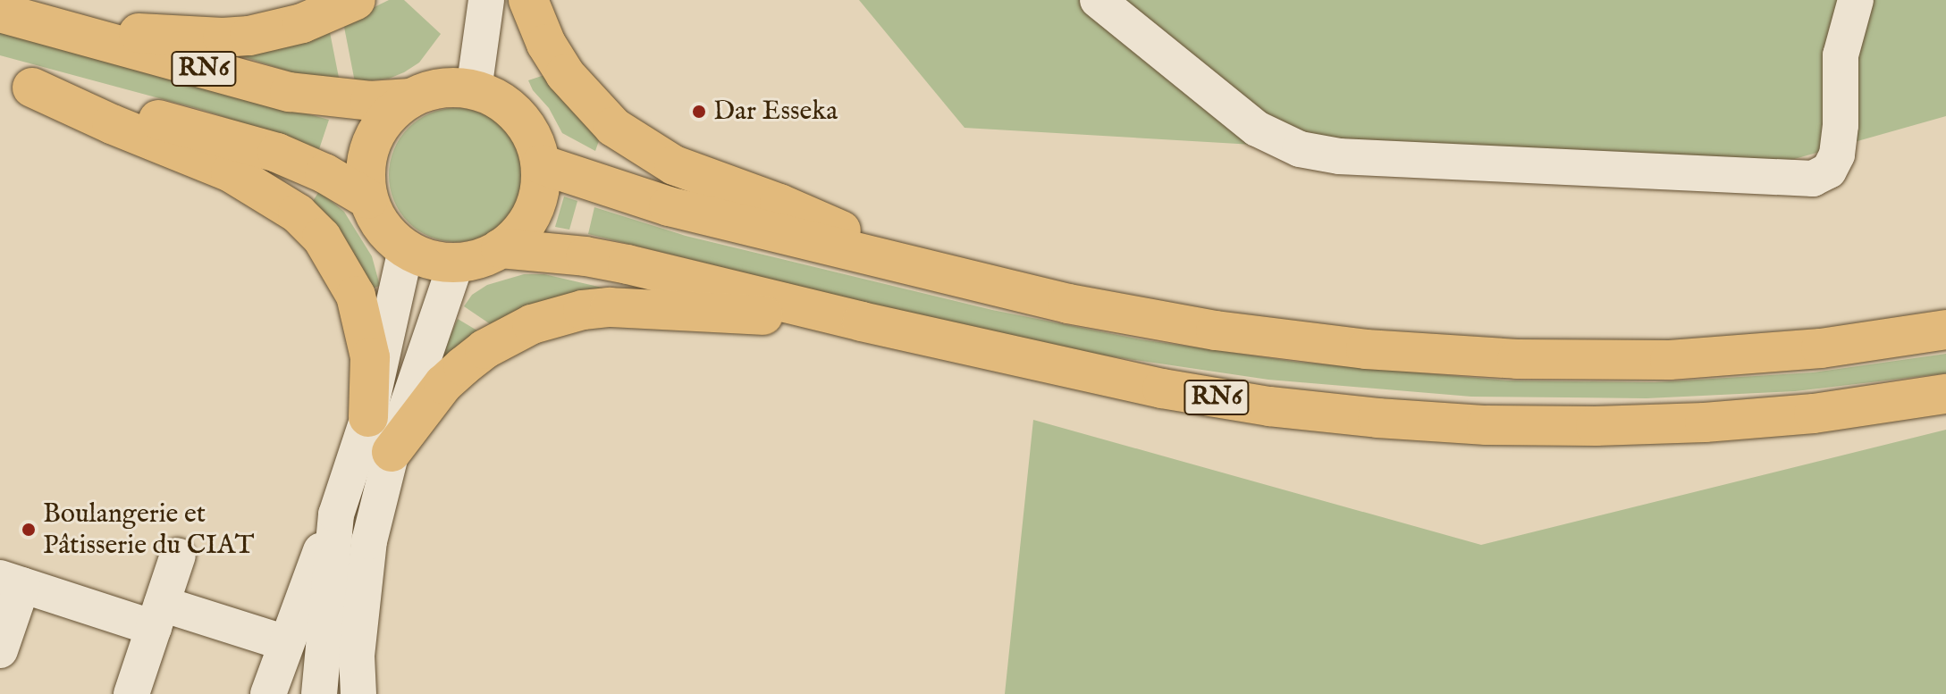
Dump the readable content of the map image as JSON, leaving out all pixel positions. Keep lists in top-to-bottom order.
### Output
{
  "streets": {
    "highway": ["RN6"]
  },
  "places": ["Dar Esseka", "Boulangerie et Pâtisserie du CIAT"]
}
